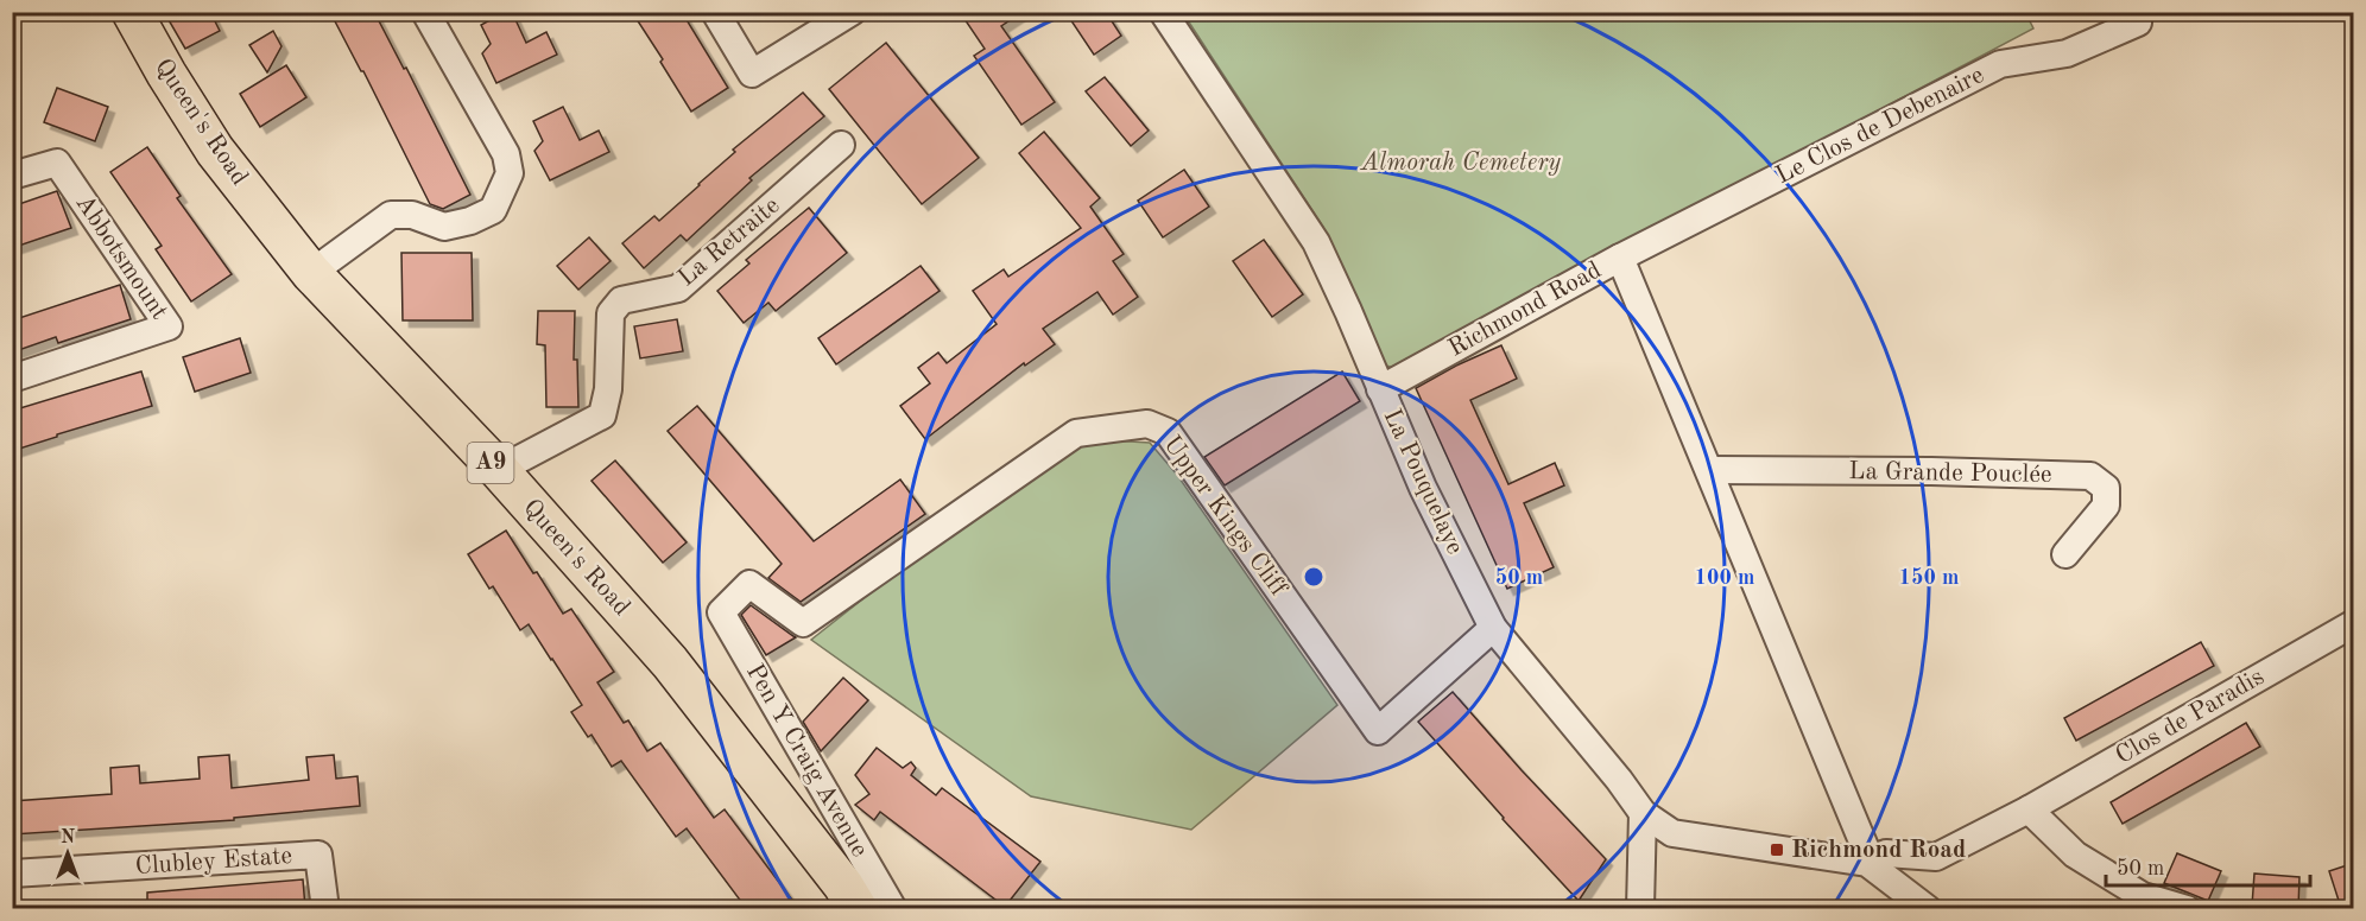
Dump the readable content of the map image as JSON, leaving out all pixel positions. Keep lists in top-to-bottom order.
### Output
{
  "streets": {
    "main road": ["Queen's Road", "A9"],
    "street": [
      "Le Clos de Debenaire",
      "La Retraite",
      "Abbotsmount",
      "Richmond Road",
      "La Grande Pouclée",
      "La Pouquelaye",
      "Upper Kings Cliff",
      "Clos de Paradis",
      "Pen Y Craig Avenue",
      "Clubley Estate"
    ]
  },
  "crossings": [
    ["Queen's Road", "La Retraite"],
    ["Le Clos de Debenaire", "Richmond Road"],
    ["Richmond Road", "La Grande Pouclée"],
    ["Richmond Road", "La Pouquelaye"],
    ["Richmond Road", "Clos de Paradis"],
    ["La Pouquelaye", "Upper Kings Cliff"],
    ["La Pouquelaye", "Clos de Paradis"],
    ["Upper Kings Cliff", "Pen Y Craig Avenue"]
  ],
  "parks": ["Almorah Cemetery"],
  "places": {
    "transit": ["Richmond Road"]
  },
  "scale_bar": "50 m",
  "north": "top",
  "rings": ["50 m", "100 m", "150 m"]
}
